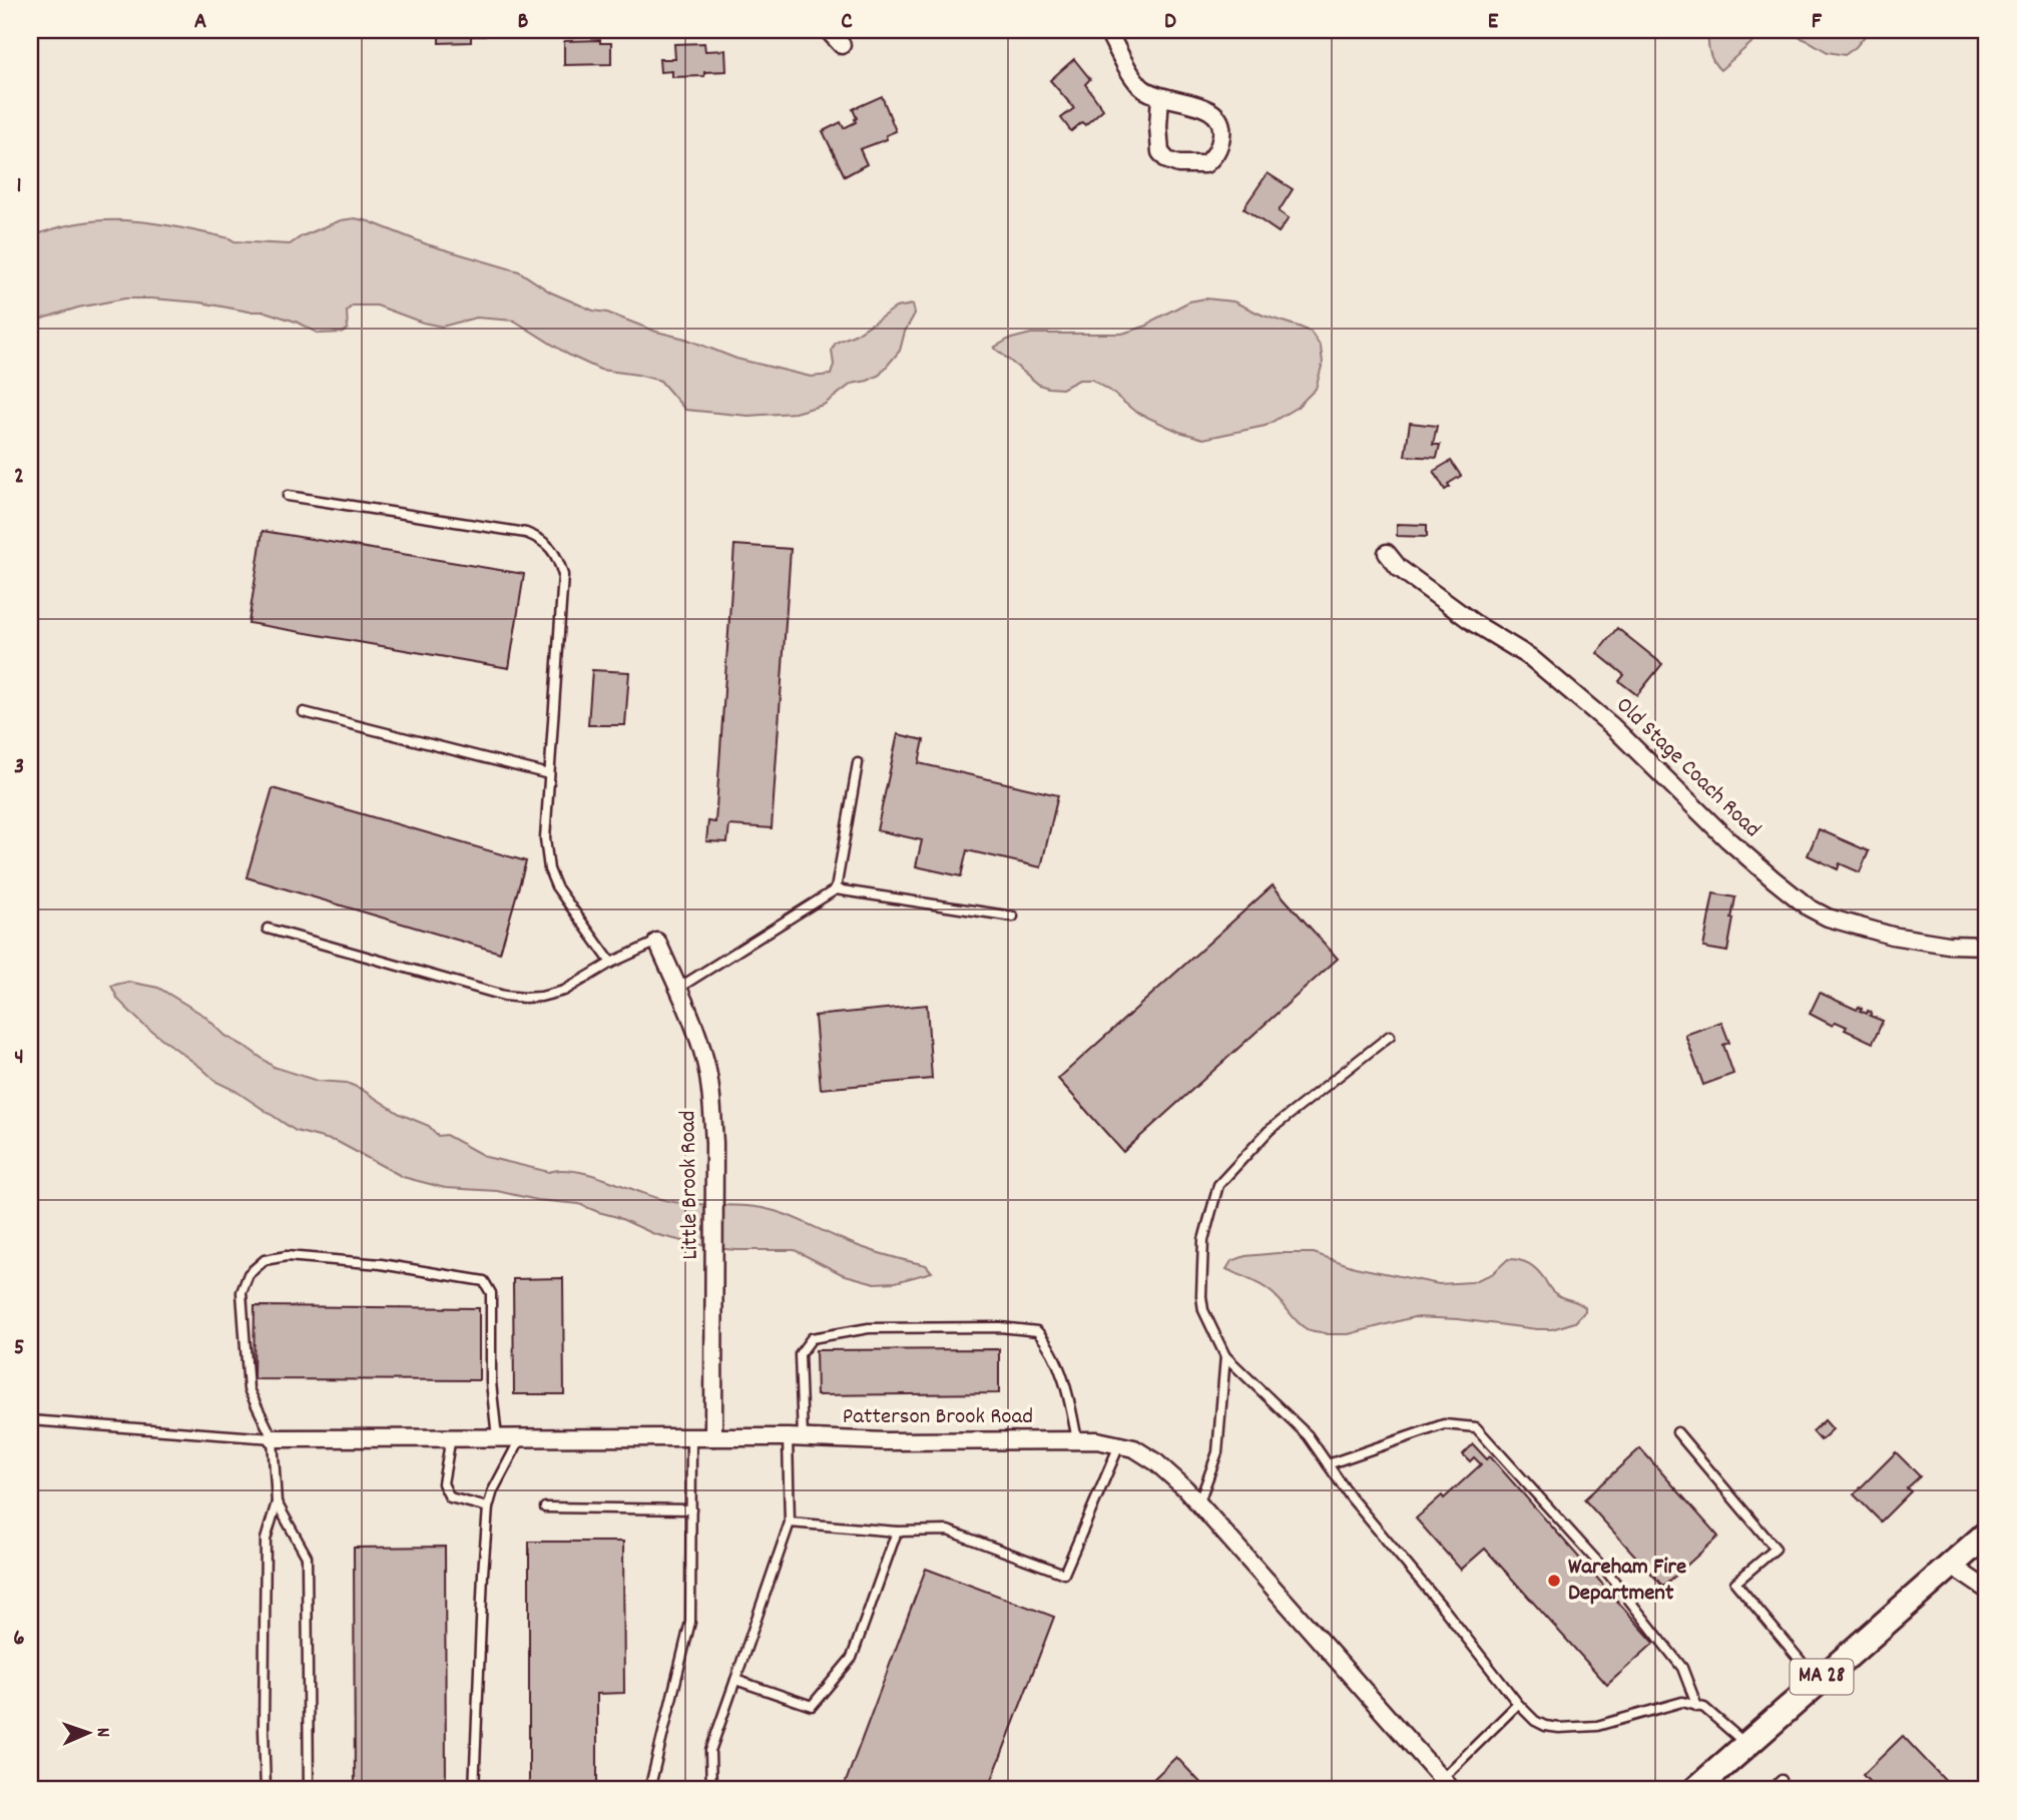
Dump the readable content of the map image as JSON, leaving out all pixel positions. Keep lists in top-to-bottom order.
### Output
{
  "streets": {
    "main road": ["MA 28"],
    "street": ["Old Stage Coach Road", "Little Brook Road", "Patterson Brook Road"]
  },
  "crossings": [
    ["Little Brook Road", "Patterson Brook Road"]
  ],
  "places": ["Wareham Fire Department"],
  "north": "right",
  "grid": {
    "columns": [
      "A",
      "B",
      "C",
      "D",
      "E",
      "F"
    ],
    "rows": [
      "1",
      "2",
      "3",
      "4",
      "5",
      "6"
    ]
  }
}
